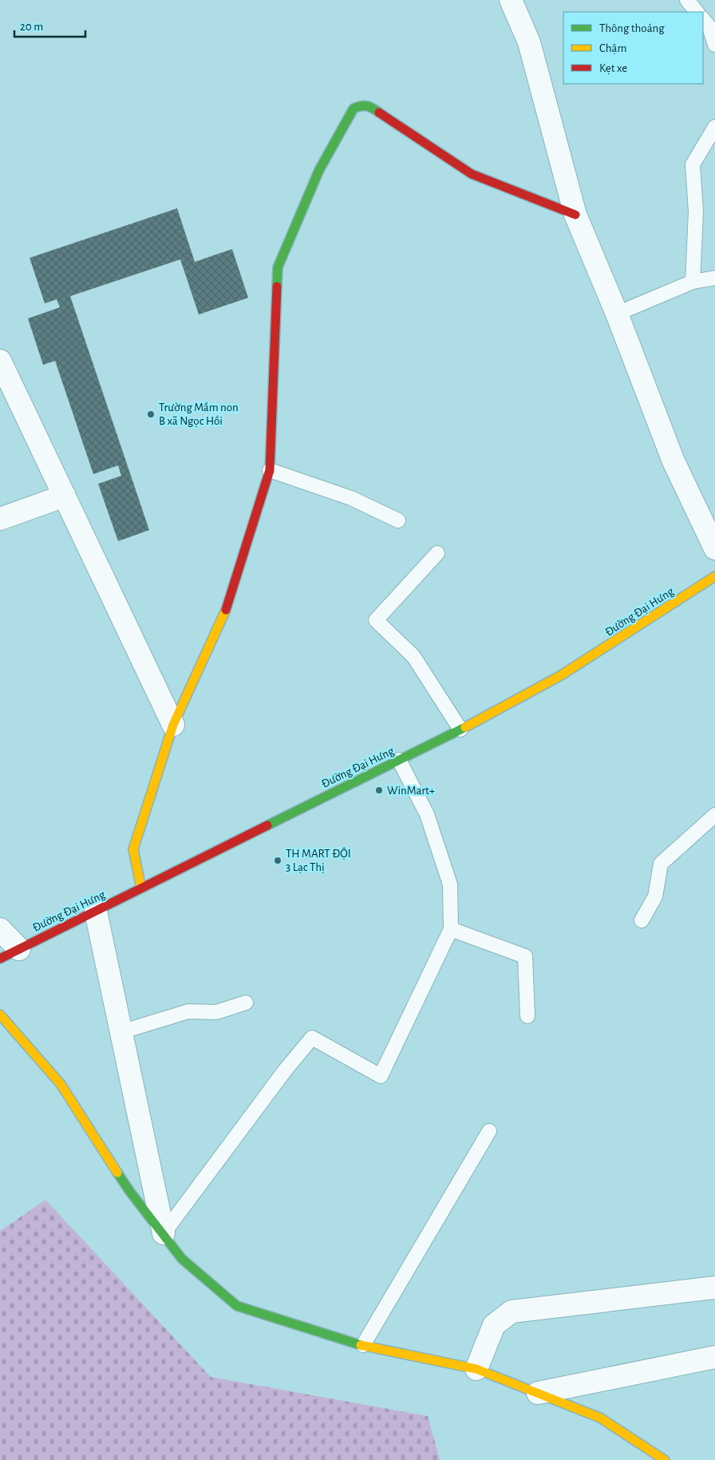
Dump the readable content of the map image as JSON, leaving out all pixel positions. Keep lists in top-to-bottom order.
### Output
{
  "streets": {
    "street": ["Đường Đại Hưng"]
  },
  "places": ["Trường Mầm non B xã Ngọc Hồi", "WinMart+", "TH MART ĐỘI 3 Lạc Thị"],
  "legend": ["Thông thoáng", "Chậm", "Kẹt xe"],
  "scale_bar": "20 m"
}
